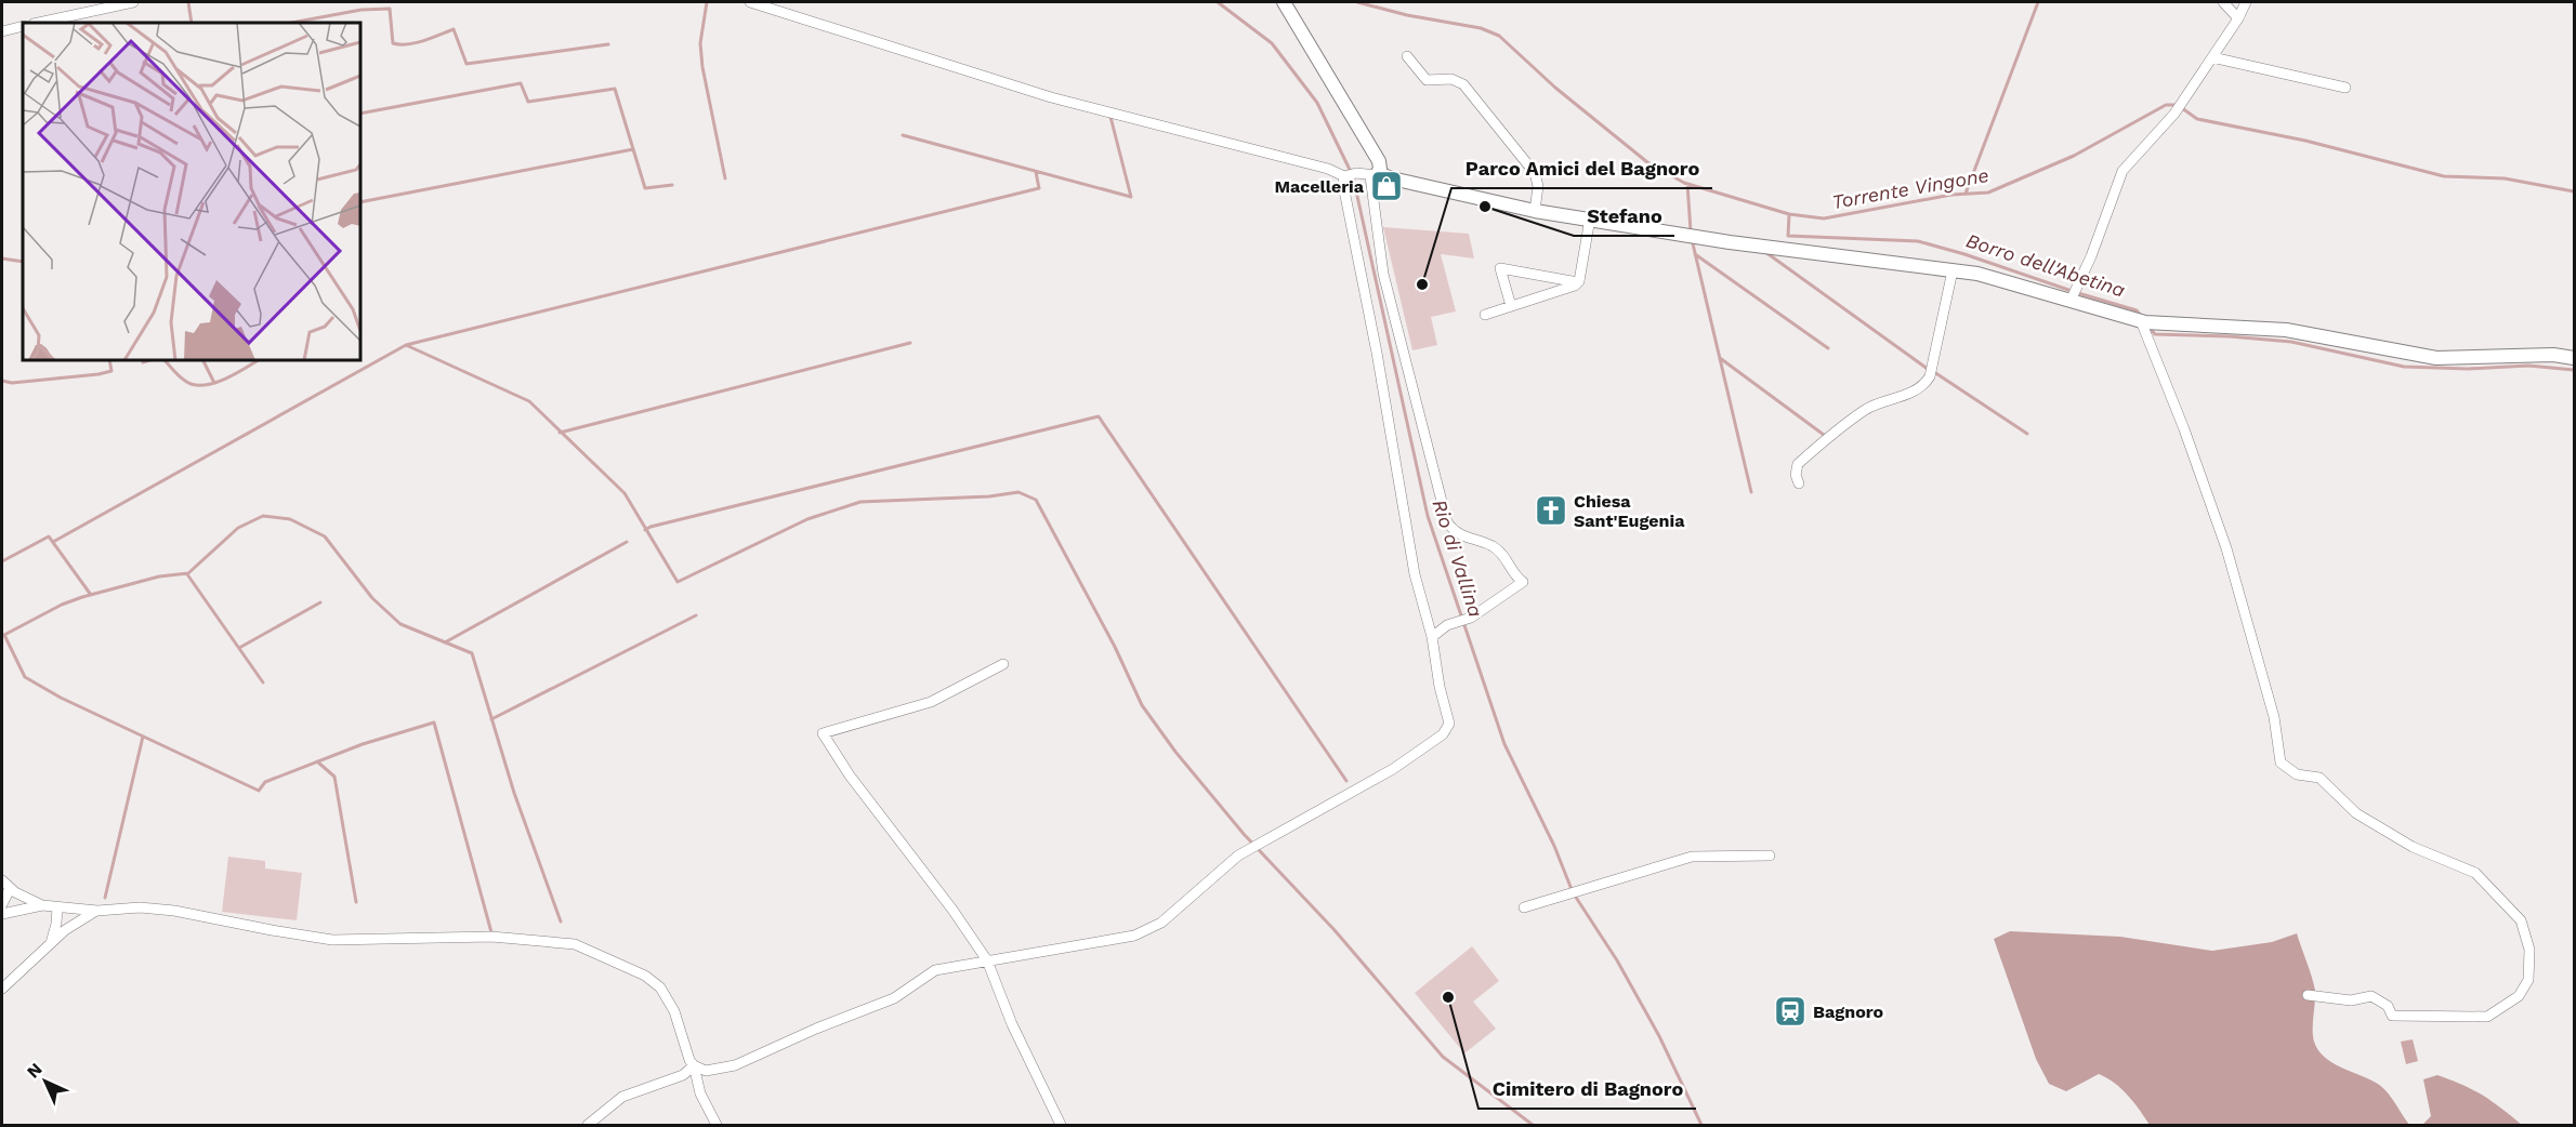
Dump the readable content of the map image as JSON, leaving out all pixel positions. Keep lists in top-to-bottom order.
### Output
{
  "water": ["Torrente Vingone", "Borro dell'Abetina", "Rio di Vallina"],
  "places": {
    "shop": ["Macelleria"],
    "other": ["Stefano", "Parco Amici del Bagnoro", "Cimitero di Bagnoro"],
    "church": ["Chiesa Sant'Eugenia"],
    "station": ["Bagnoro"]
  },
  "north": "top left"
}
